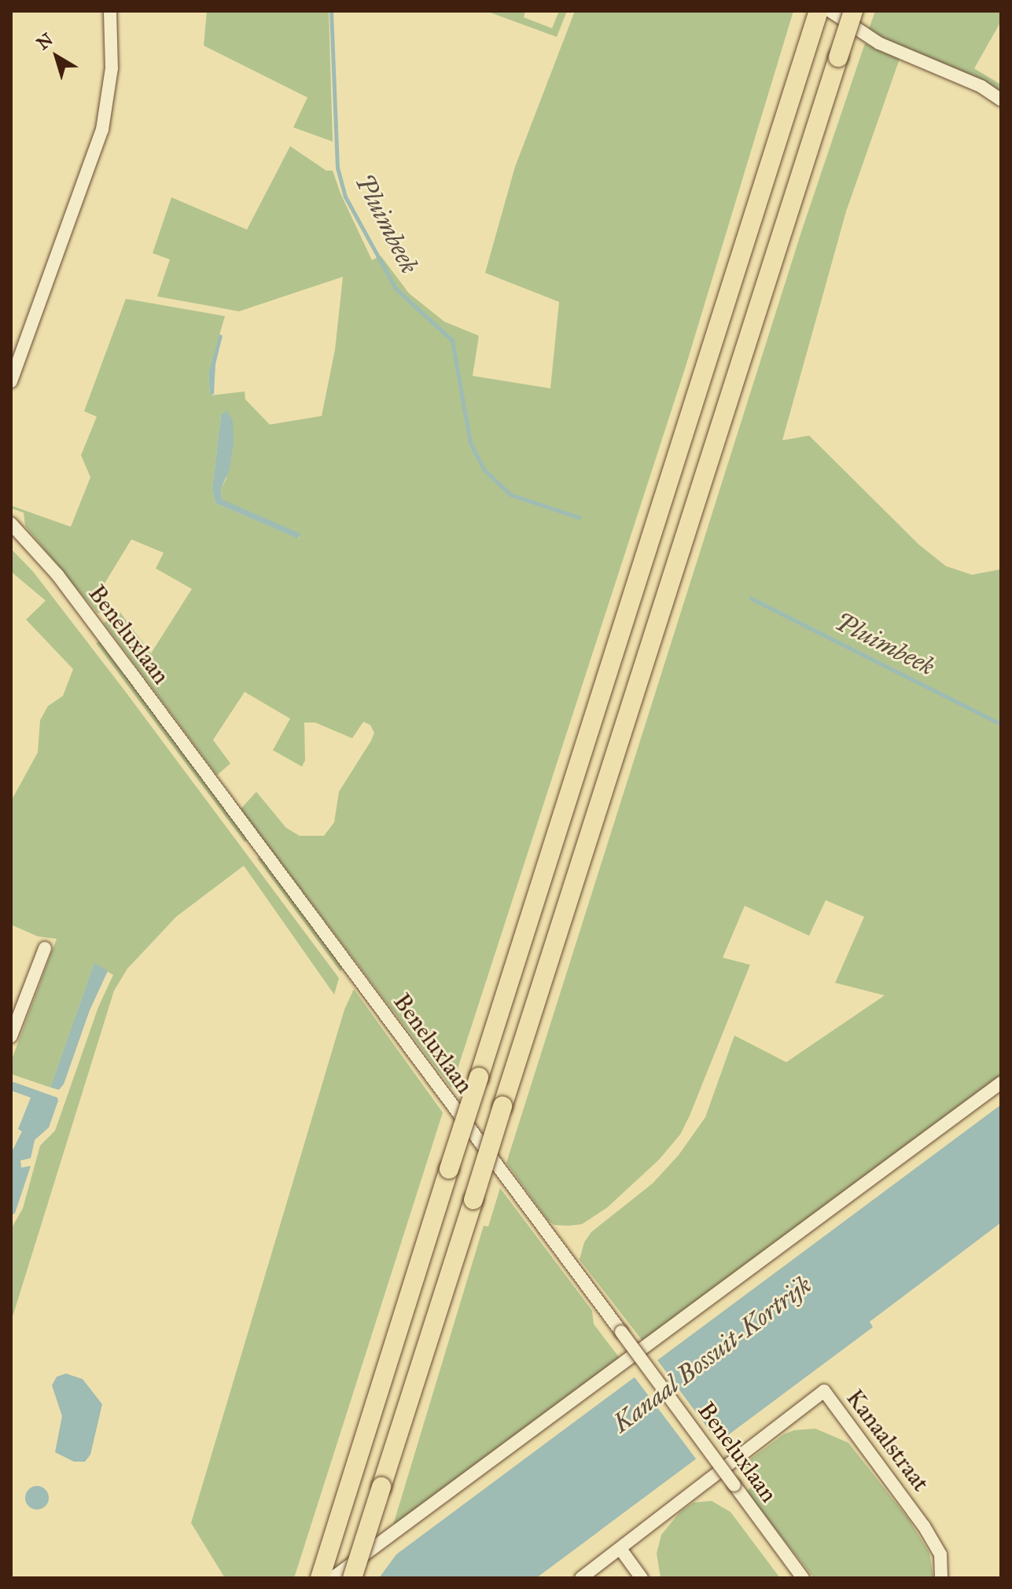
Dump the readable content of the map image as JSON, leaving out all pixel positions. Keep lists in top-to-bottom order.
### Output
{
  "streets": {
    "street": ["Beneluxlaan", "Kanaalstraat"]
  },
  "water": ["Pluimbeek", "Kanaal Bossuit-Kortrijk"],
  "north": "top left"
}
